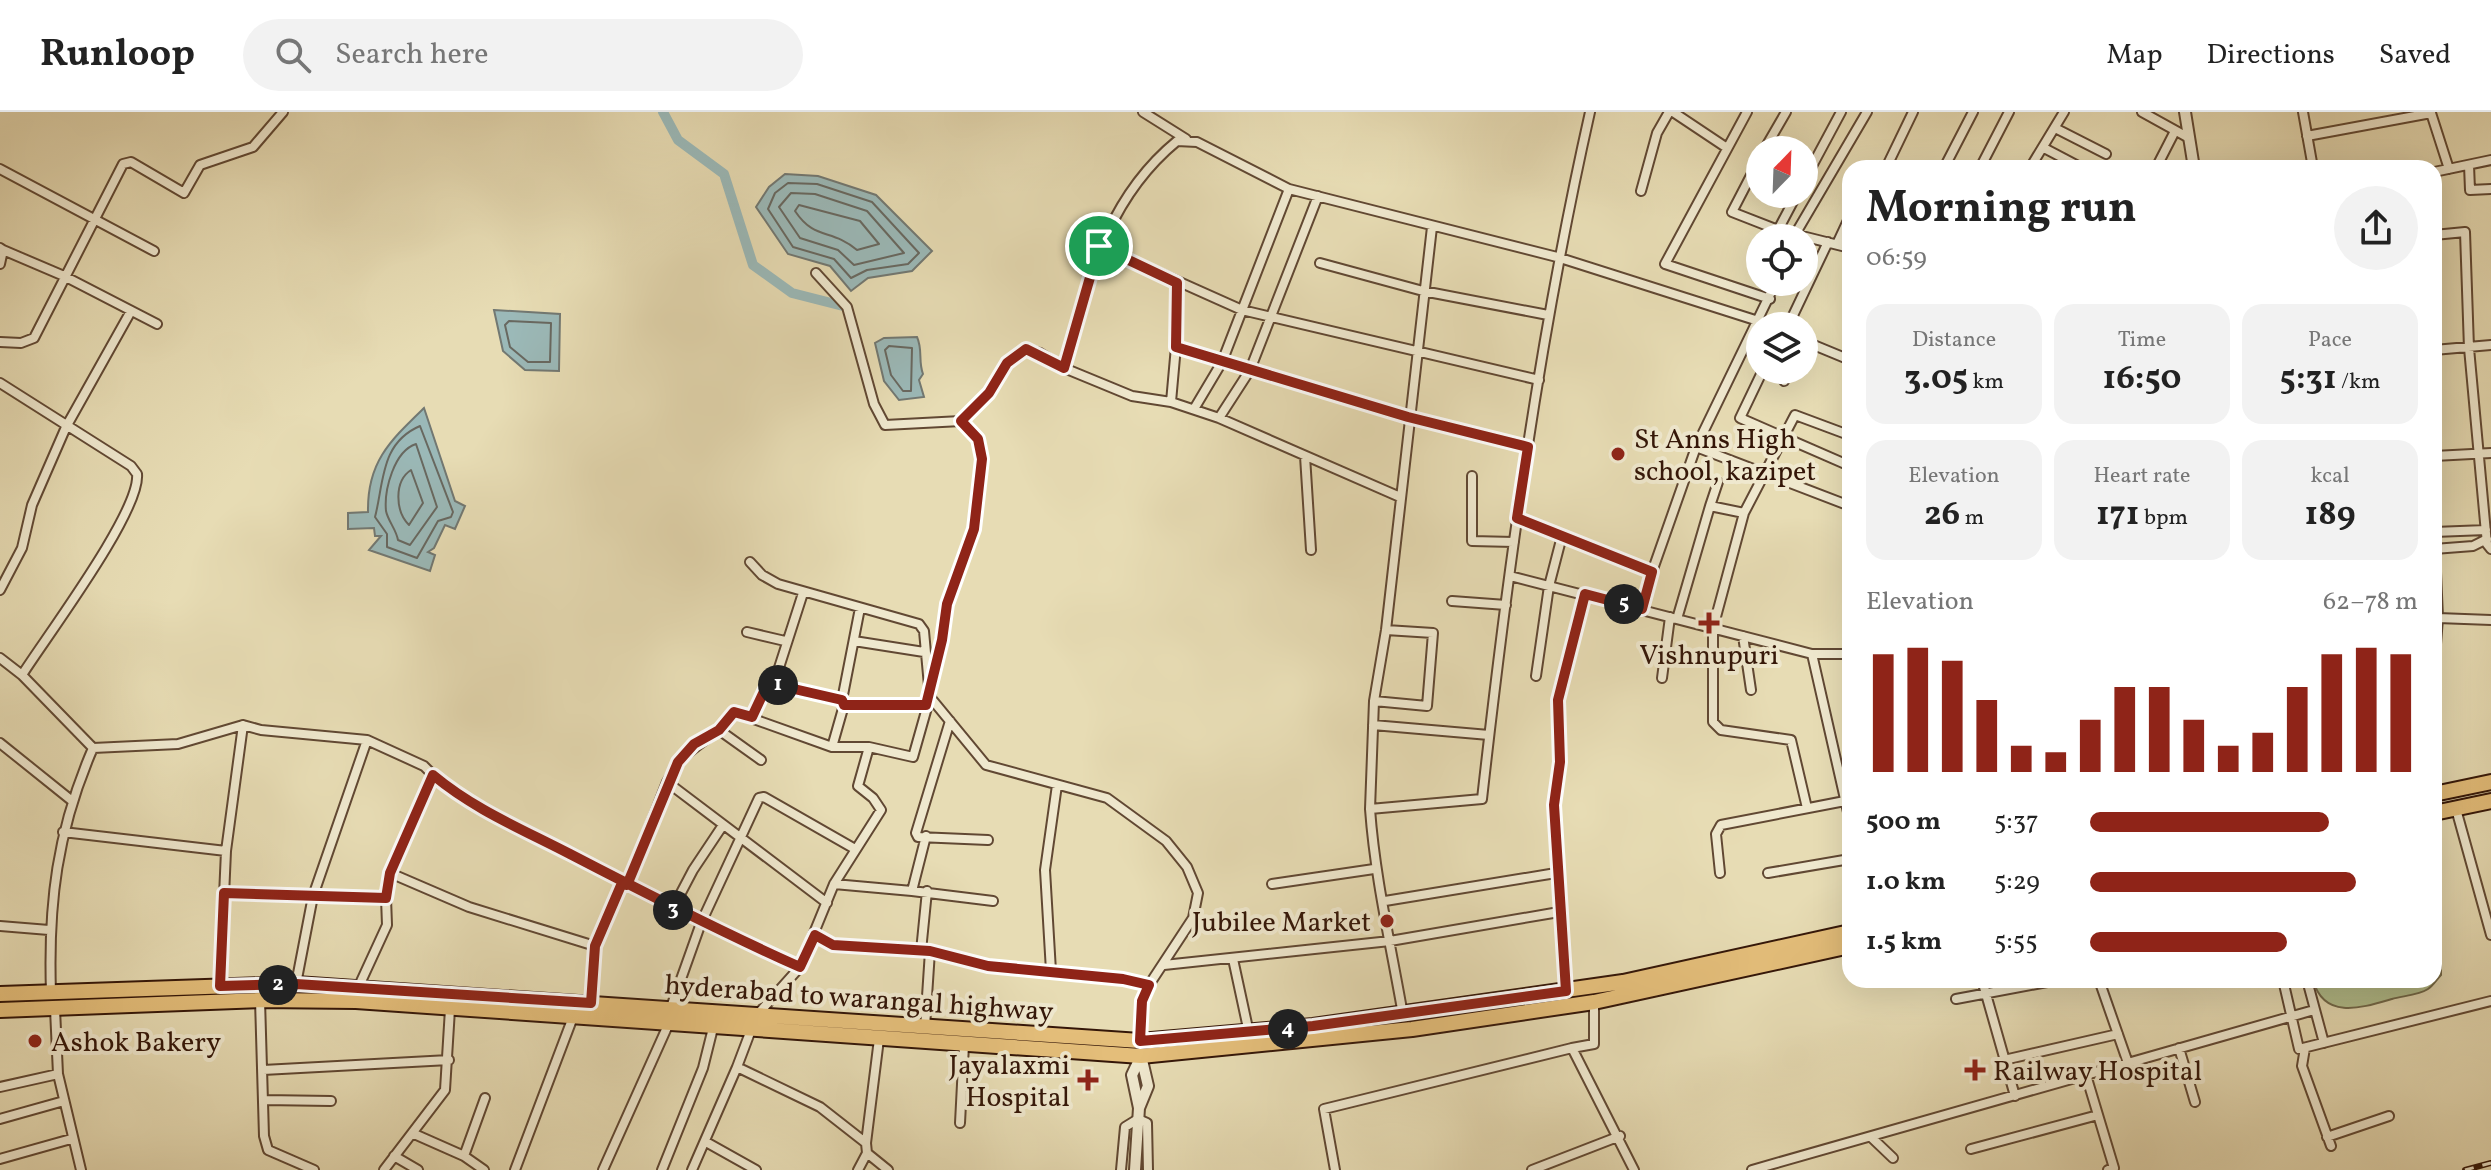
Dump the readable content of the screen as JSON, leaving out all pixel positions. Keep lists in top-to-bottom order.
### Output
{
  "streets": {
    "main road": ["hyderabad to warangal highway"]
  },
  "places": {
    "other": ["St Anns High school, kazipet", "Jubilee Market", "Ashok Bakery"],
    "health": ["Vishnupuri", "Railway Hospital", "Jayalaxmi Hospital"]
  },
  "north": "top right",
  "page": {
    "header": "Runloop",
    "search": "Search here",
    "nav": ["Map", "Directions", "Saved"],
    "heading": ["Morning run", "06:59"],
    "stats": [
      ["Distance", "3.05 km"],
      ["Time", "16:50"],
      ["Pace", "5:31 /km"],
      ["Elevation", "26 m"],
      ["Heart rate", "171 bpm"],
      ["kcal", "189"]
    ],
    "chart": ["Elevation", "62–78 m"],
    "pins": [
      "5",
      "1",
      "3",
      "2",
      "4"
    ],
    "list": [
      {
        "name": "500 m",
        "note": "5:37"
      },
      {
        "name": "1.0 km",
        "note": "5:29"
      },
      {
        "name": "1.5 km",
        "note": "5:55"
      }
    ]
  }
}
